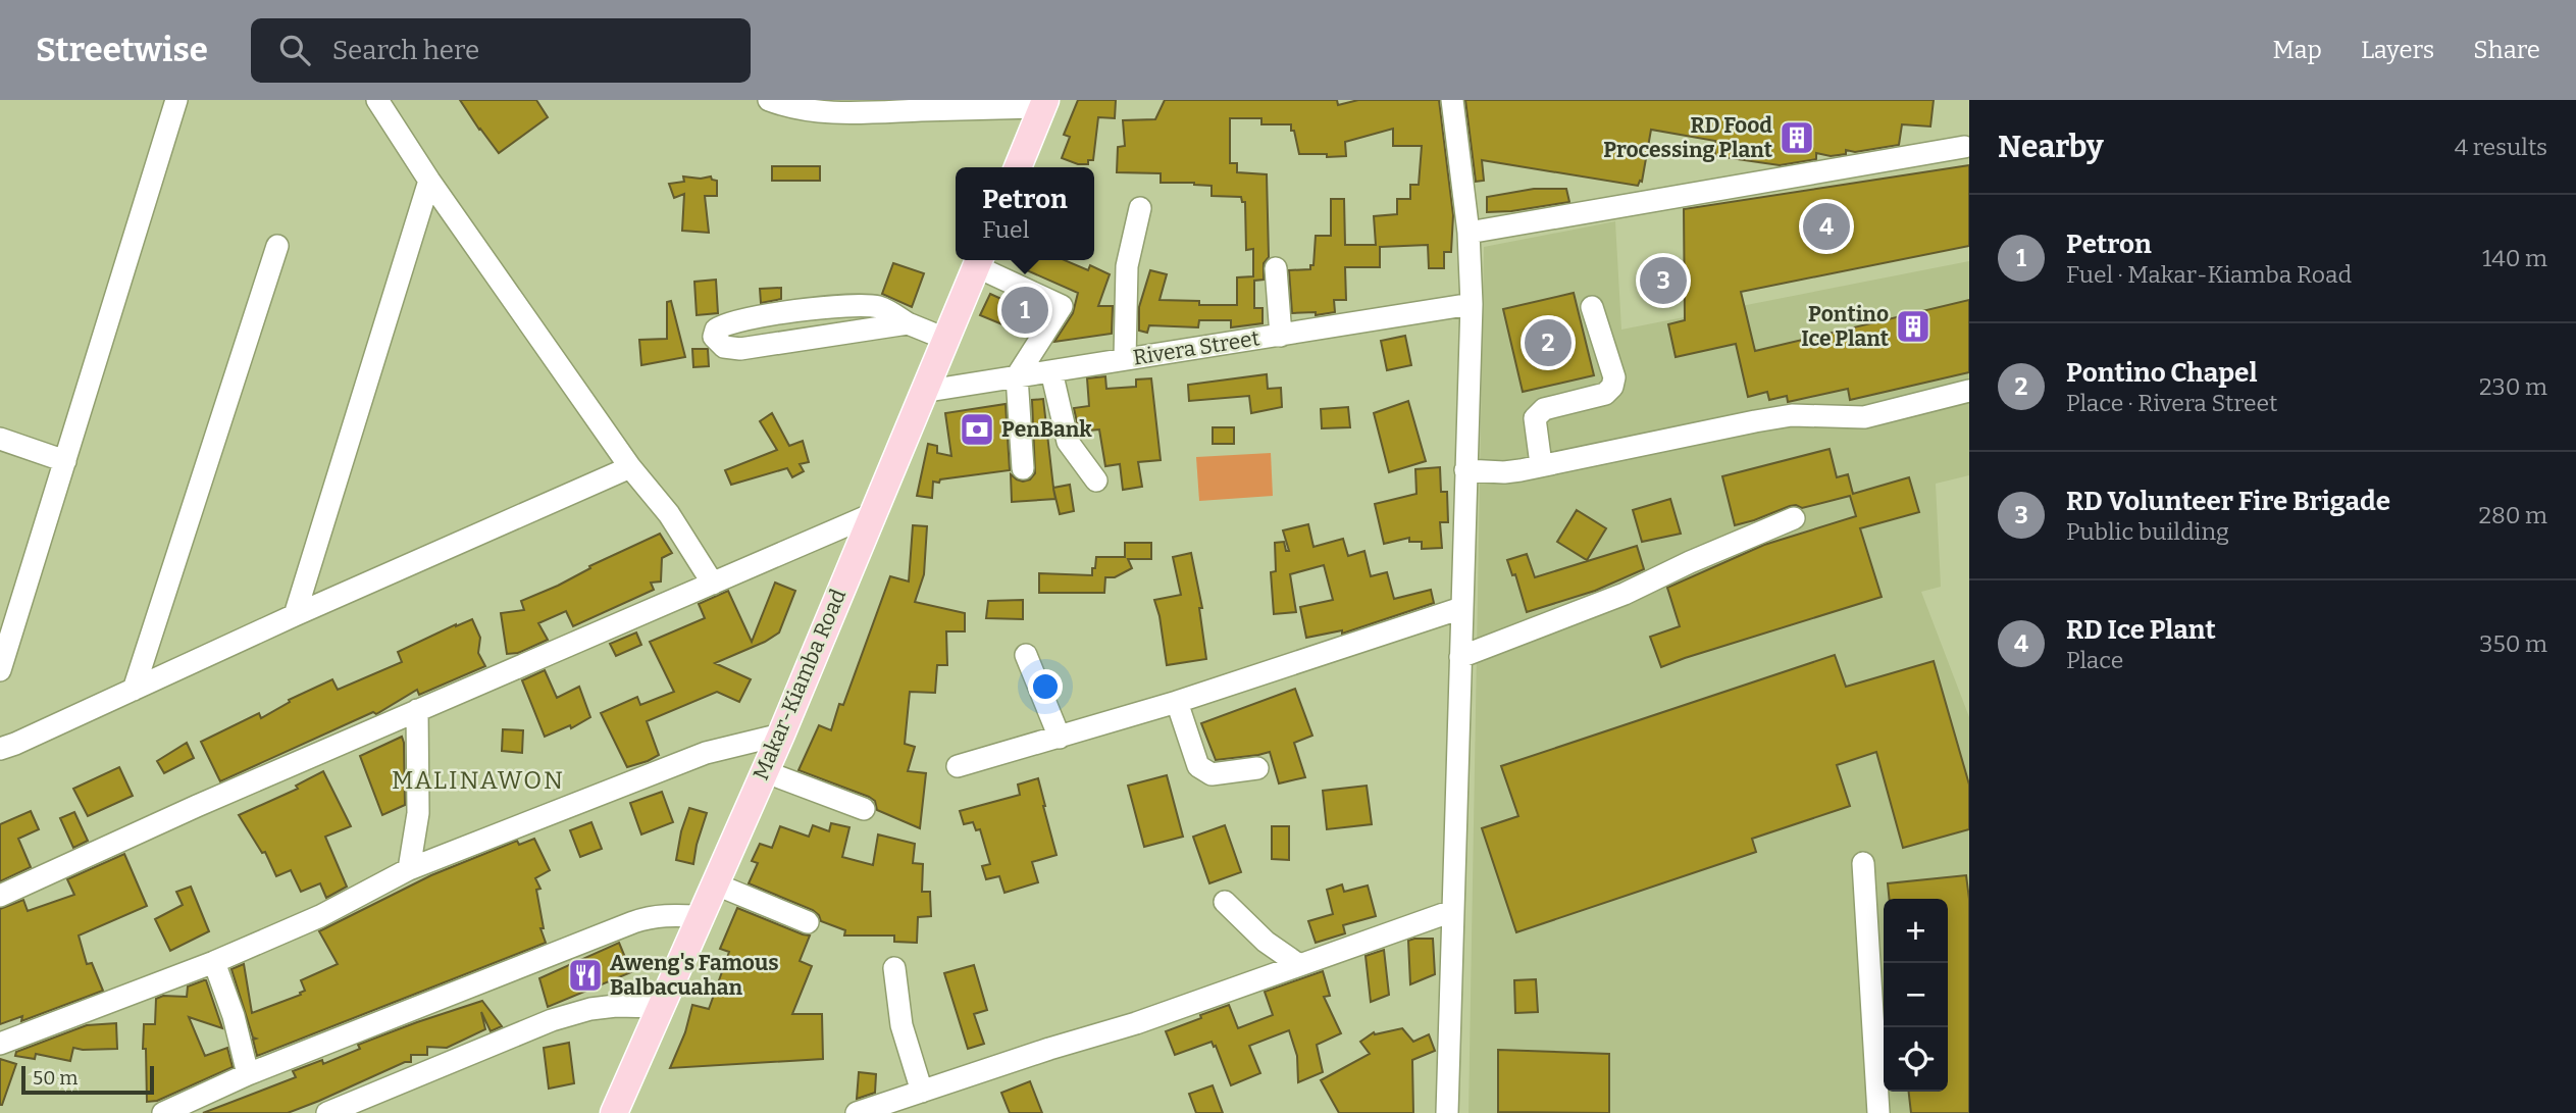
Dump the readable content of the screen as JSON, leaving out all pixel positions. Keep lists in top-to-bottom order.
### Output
{
  "streets": {
    "main road": ["Makar-Kiamba Road"],
    "street": ["Rivera Street"]
  },
  "crossings": [
    ["Rivera Street", "Makar-Kiamba Road"]
  ],
  "districts": ["MALINAWON"],
  "places": {
    "building": ["RD Food Processing Plant", "Pontino Ice Plant"],
    "bank": ["PenBank"],
    "restaurant": ["Aweng's Famous Balbacuahan"]
  },
  "scale_bar": "50 m",
  "page": {
    "header": "Streetwise",
    "search": "Search here",
    "nav": ["Map", "Layers", "Share"],
    "heading": ["Nearby", "4 results"],
    "popup": ["Petron", "Fuel"],
    "list": [
      {
        "mark": "1",
        "name": "Petron",
        "note": "Fuel · Makar-Kiamba Road",
        "value": "140 m"
      },
      {
        "mark": "2",
        "name": "Pontino Chapel",
        "note": "Place · Rivera Street",
        "value": "230 m"
      },
      {
        "mark": "3",
        "name": "RD Volunteer Fire Brigade",
        "note": "Public building",
        "value": "280 m"
      },
      {
        "mark": "4",
        "name": "RD Ice Plant",
        "note": "Place",
        "value": "350 m"
      }
    ],
    "pins": [
      "4",
      "3",
      "1",
      "2"
    ],
    "map_buttons": ["+", "−"],
    "scale": "50 m"
  }
}
